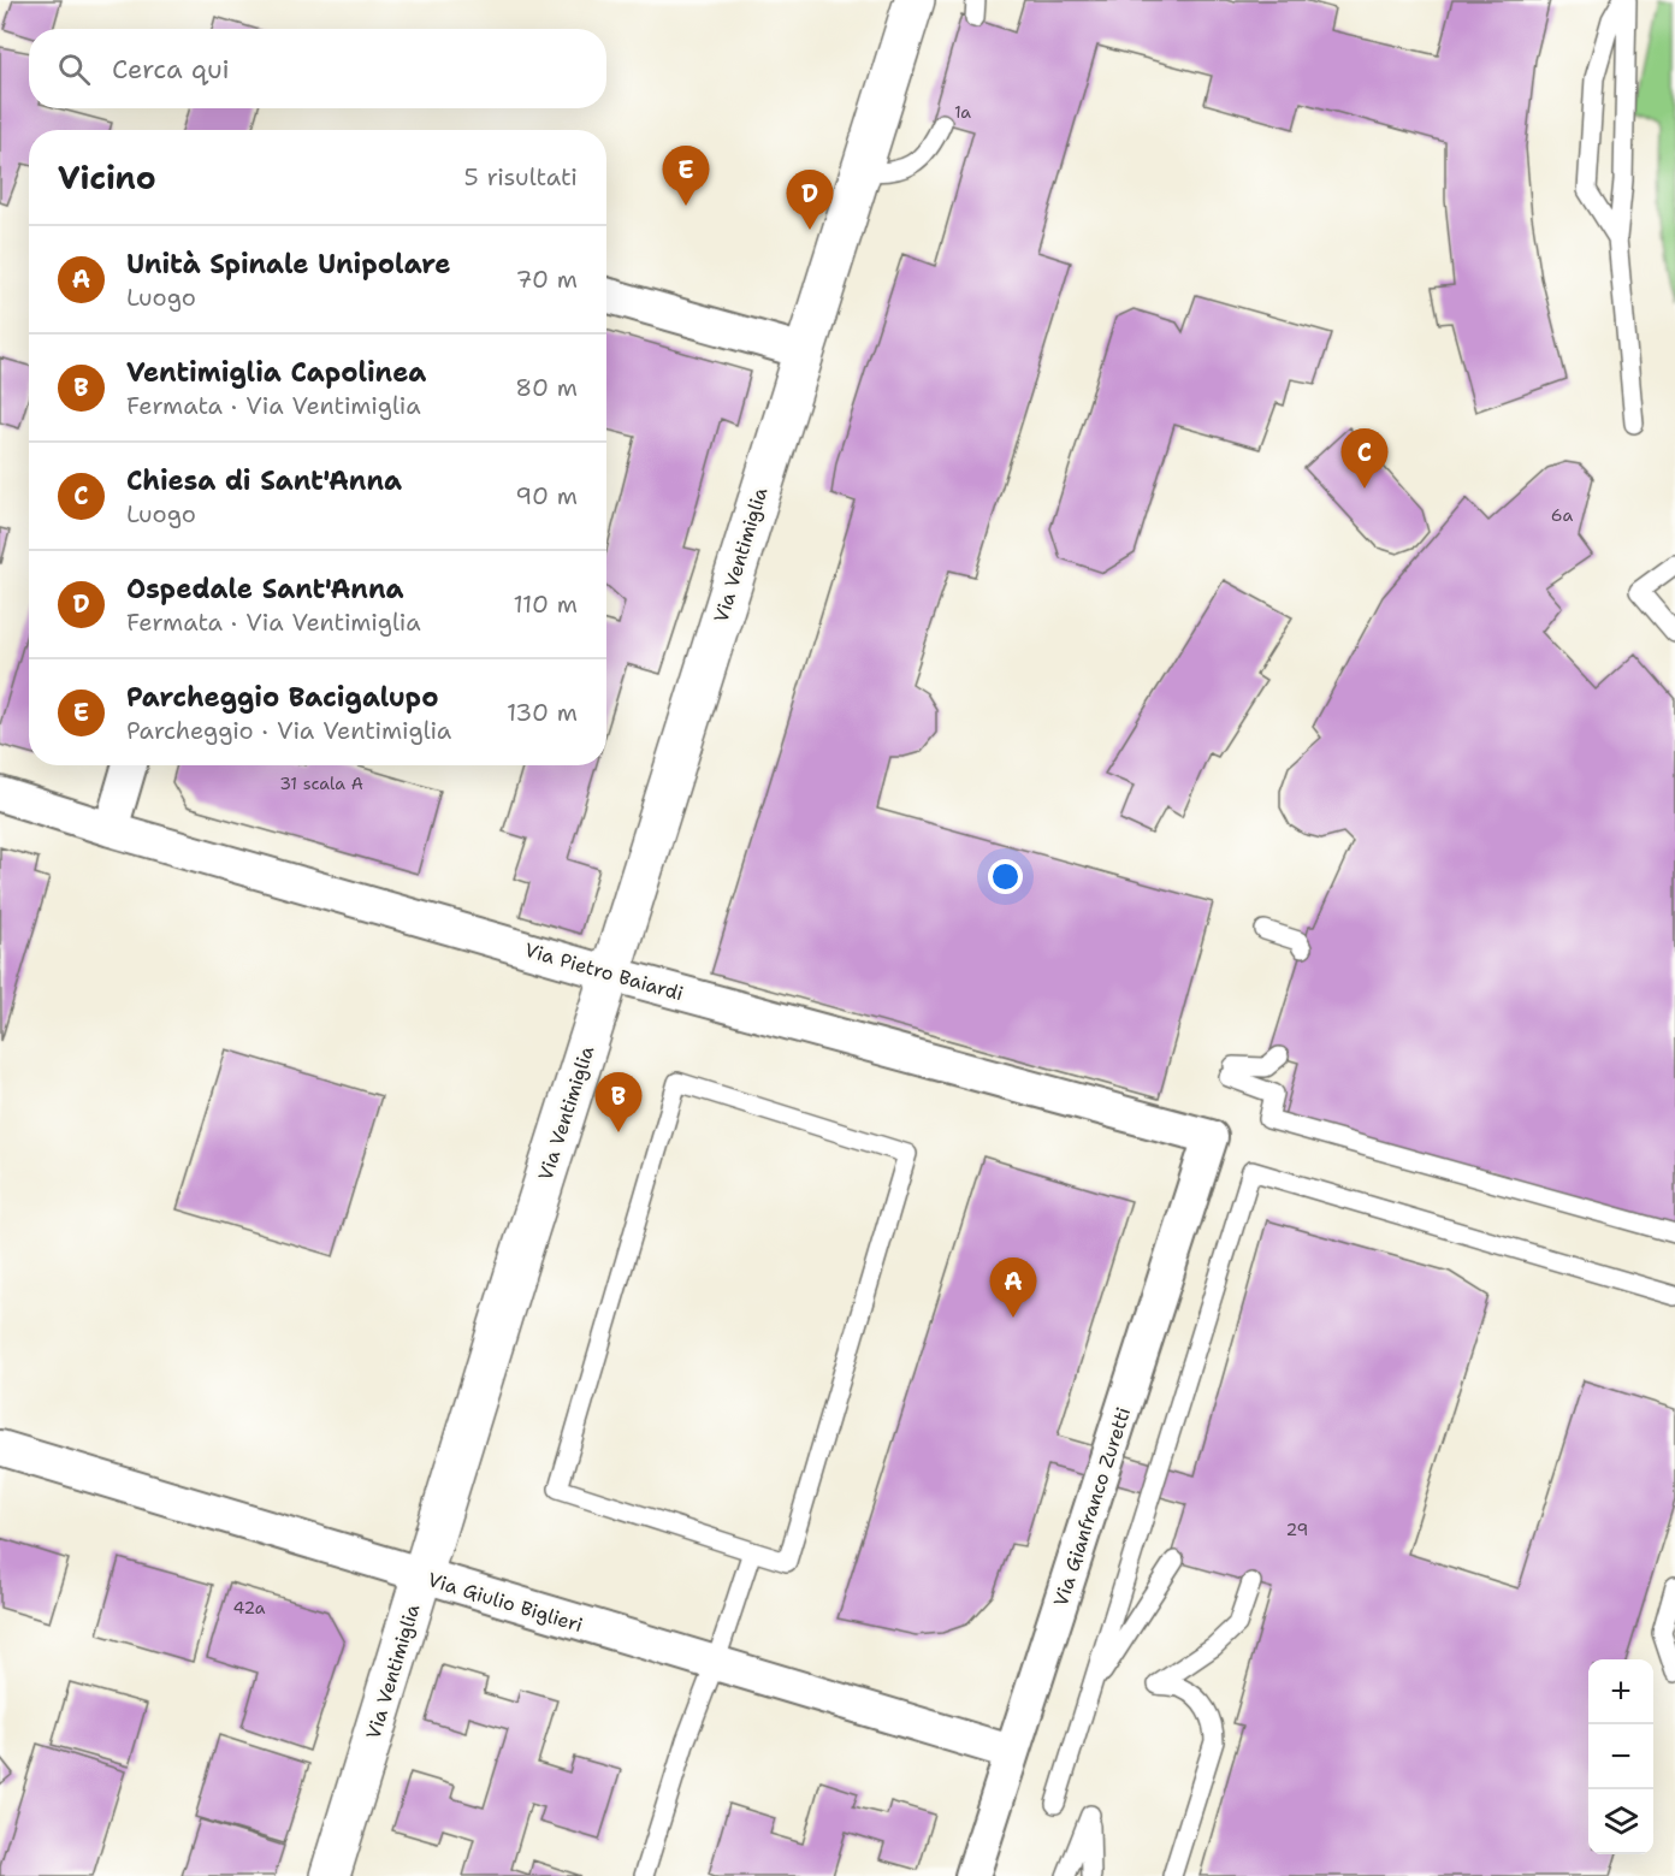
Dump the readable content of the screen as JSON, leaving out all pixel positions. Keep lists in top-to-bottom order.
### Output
{
  "streets": {
    "street": [
      "Via Ventimiglia",
      "Via Pietro Baiardi",
      "Via Gianfranco Zuretti",
      "Via Giulio Biglieri"
    ]
  },
  "crossings": [
    ["Via Ventimiglia", "Via Pietro Baiardi"],
    ["Via Ventimiglia", "Via Giulio Biglieri"],
    ["Via Pietro Baiardi", "Via Gianfranco Zuretti"],
    ["Via Gianfranco Zuretti", "Via Giulio Biglieri"]
  ],
  "house_numbers": [
    "1a",
    "6a",
    "31 scala A",
    "29",
    "42a"
  ],
  "page": {
    "search": "Cerca qui",
    "heading": ["Vicino", "5 risultati"],
    "pins": [
      "E",
      "D",
      "C",
      "B",
      "A"
    ],
    "list": [
      {
        "mark": "A",
        "name": "Unità Spinale Unipolare",
        "note": "Luogo",
        "value": "70 m"
      },
      {
        "mark": "B",
        "name": "Ventimiglia Capolinea",
        "note": "Fermata · Via Ventimiglia",
        "value": "80 m"
      },
      {
        "mark": "C",
        "name": "Chiesa di Sant'Anna",
        "note": "Luogo",
        "value": "90 m"
      },
      {
        "mark": "D",
        "name": "Ospedale Sant'Anna",
        "note": "Fermata · Via Ventimiglia",
        "value": "110 m"
      },
      {
        "mark": "E",
        "name": "Parcheggio Bacigalupo",
        "note": "Parcheggio · Via Ventimiglia",
        "value": "130 m"
      }
    ],
    "map_buttons": ["+", "−"]
  }
}
